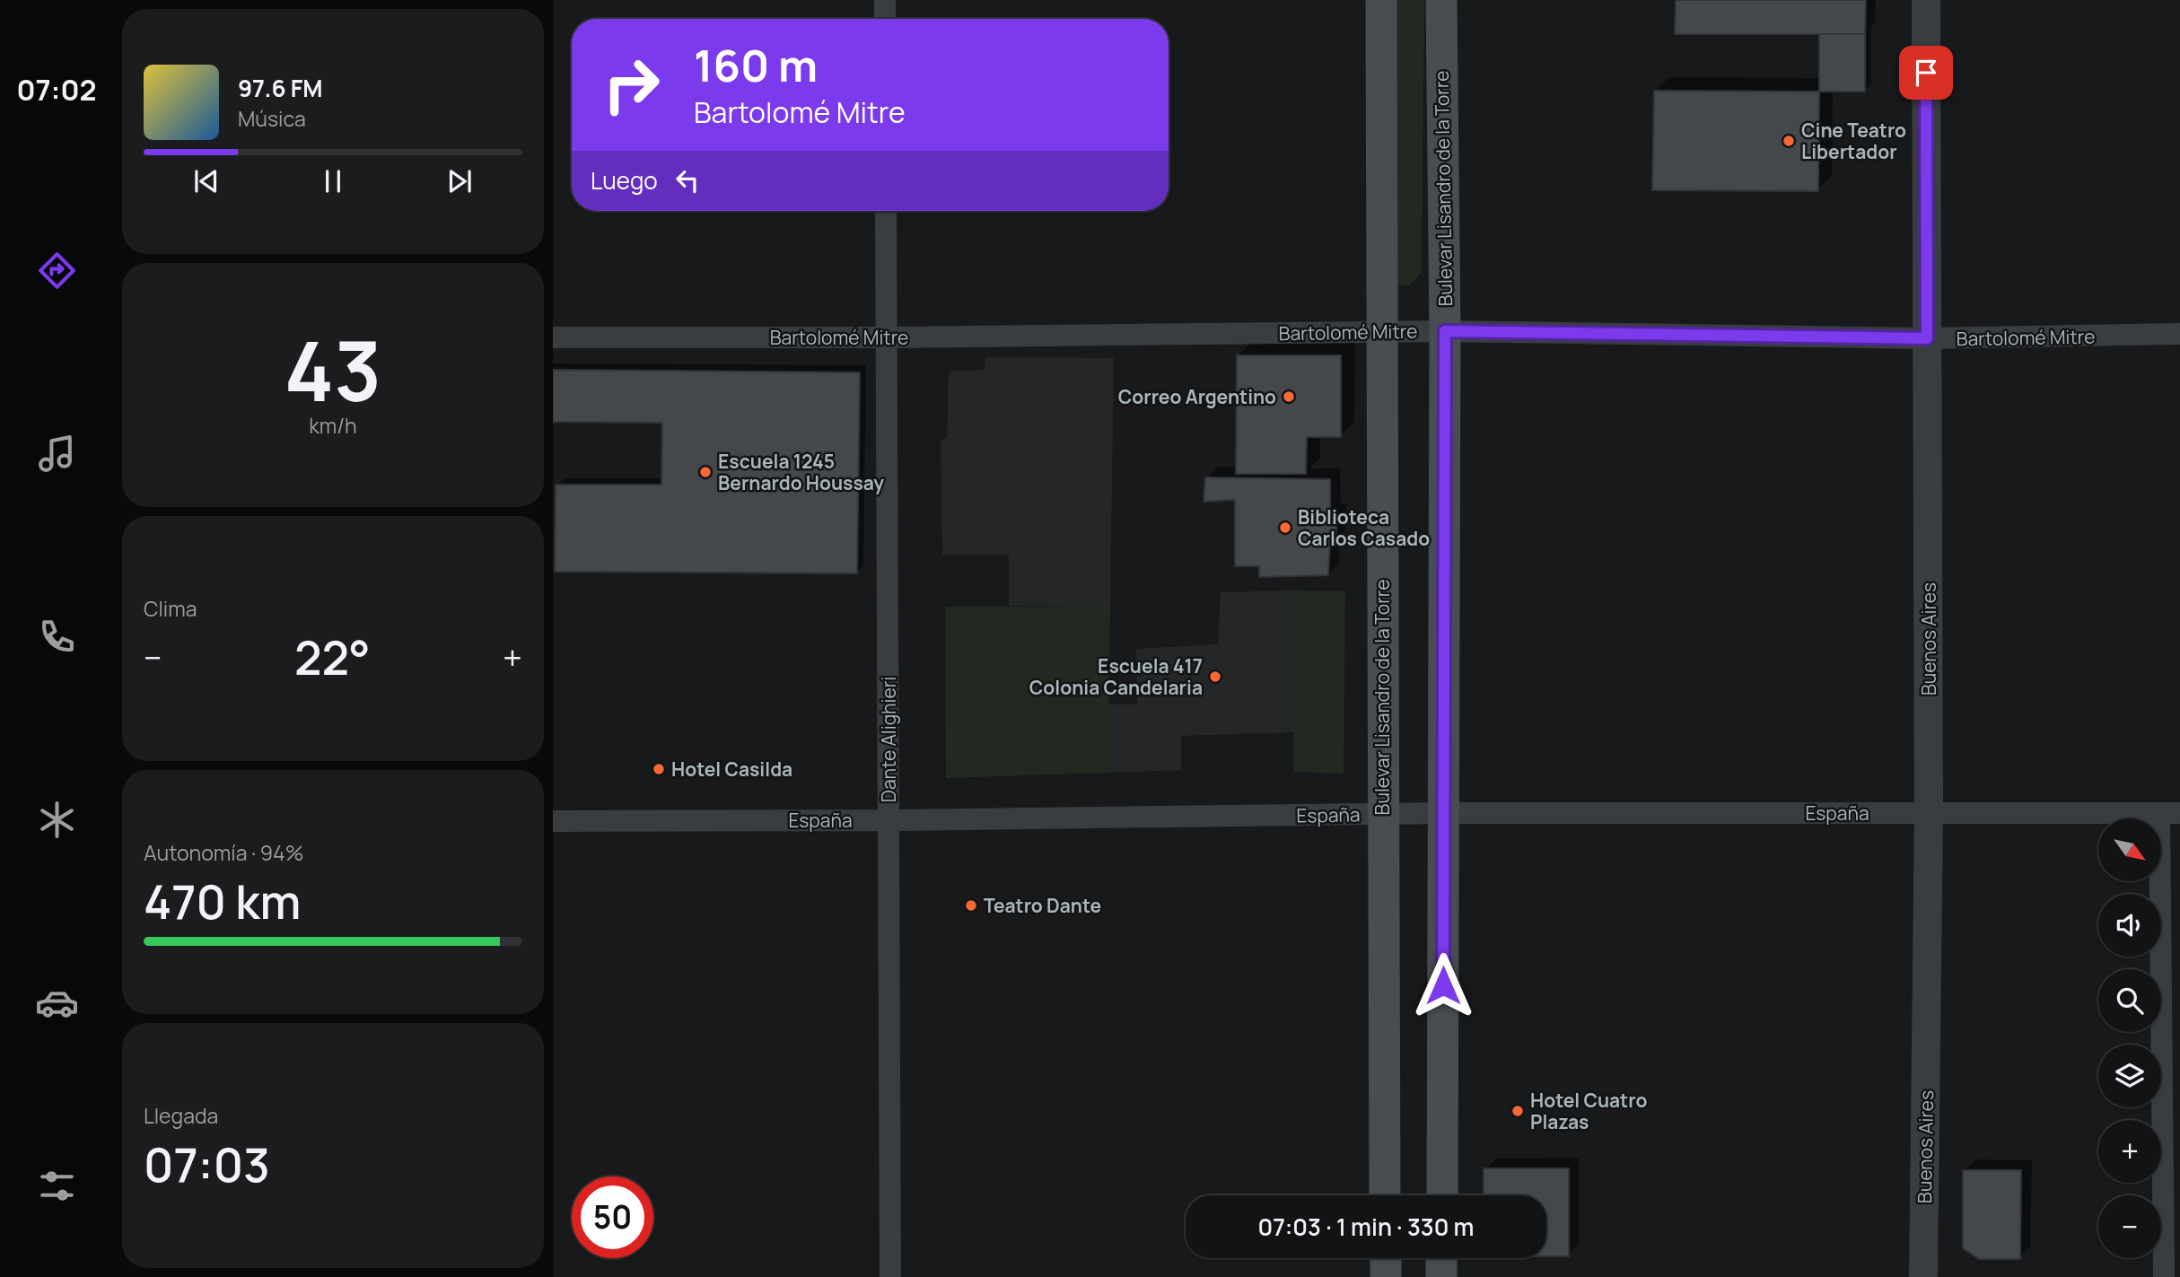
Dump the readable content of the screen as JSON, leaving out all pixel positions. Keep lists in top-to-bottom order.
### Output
{
  "streets": {
    "main road": ["Bulevar Lisandro de la Torre"],
    "street": [
      "Bartolomé Mitre",
      "Buenos Aires",
      "Dante Alighieri",
      "España"
    ]
  },
  "crossings": [
    ["Bulevar Lisandro de la Torre", "Bartolomé Mitre"],
    ["Bulevar Lisandro de la Torre", "España"],
    ["Bartolomé Mitre", "Buenos Aires"],
    ["Bartolomé Mitre", "Dante Alighieri"],
    ["Buenos Aires", "España"],
    ["Dante Alighieri", "España"]
  ],
  "places": [
    "Cine Teatro Libertador",
    "Correo Argentino",
    "Escuela 1245 Bernardo Houssay",
    "Biblioteca Carlos Casado",
    "Escuela 417 Colonia Candelaria",
    "Hotel Casilda",
    "Teatro Dante",
    "Hotel Cuatro Plazas"
  ],
  "north": "bottom right",
  "page": {
    "tabs": "07:02",
    "turn": ["160 m", "Bartolomé Mitre"],
    "song": ["97.6 FM", "Música"],
    "then": "Luego",
    "tile": [
      ["43", "km/h"],
      "Clima",
      ["Autonomía · 94%", "470 km"],
      ["Llegada", "07:03"]
    ],
    "heat": ["−", "22°", "+"],
    "map_buttons": ["+", "−"],
    "limit": "50",
    "trip": "07:03 · 1 min · 330 m"
  }
}
